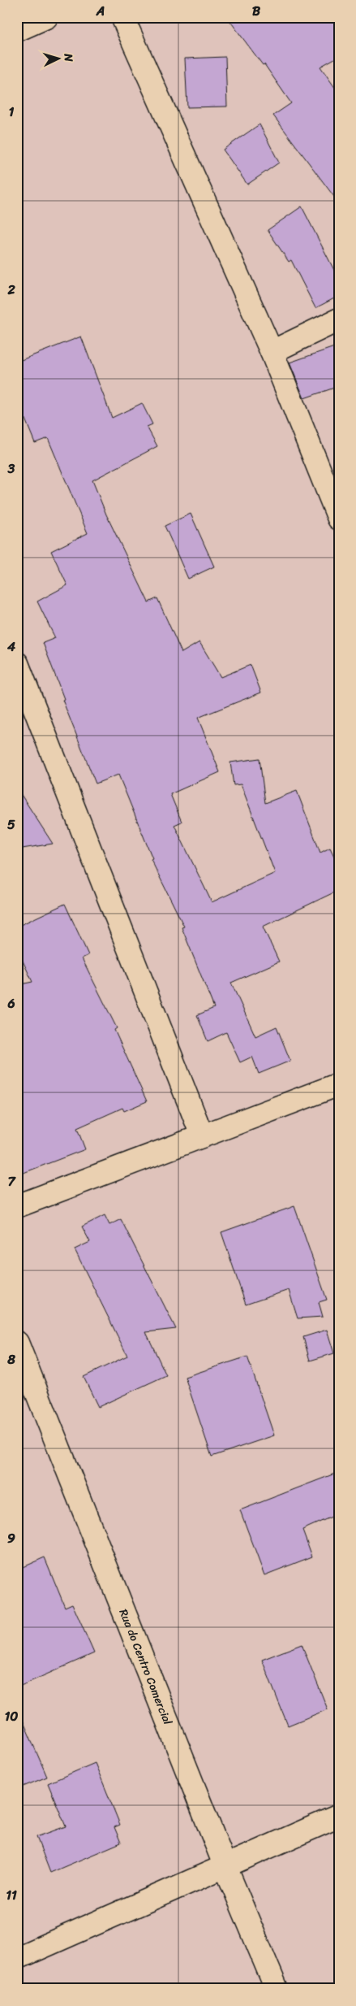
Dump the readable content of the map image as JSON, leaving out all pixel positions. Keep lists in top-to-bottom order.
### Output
{
  "streets": {
    "street": ["Rua do Centro Comercial"]
  },
  "north": "right",
  "grid": {
    "columns": ["A", "B"],
    "rows": [
      "1",
      "2",
      "3",
      "4",
      "5",
      "6",
      "7",
      "8",
      "9",
      "10",
      "11"
    ]
  }
}
